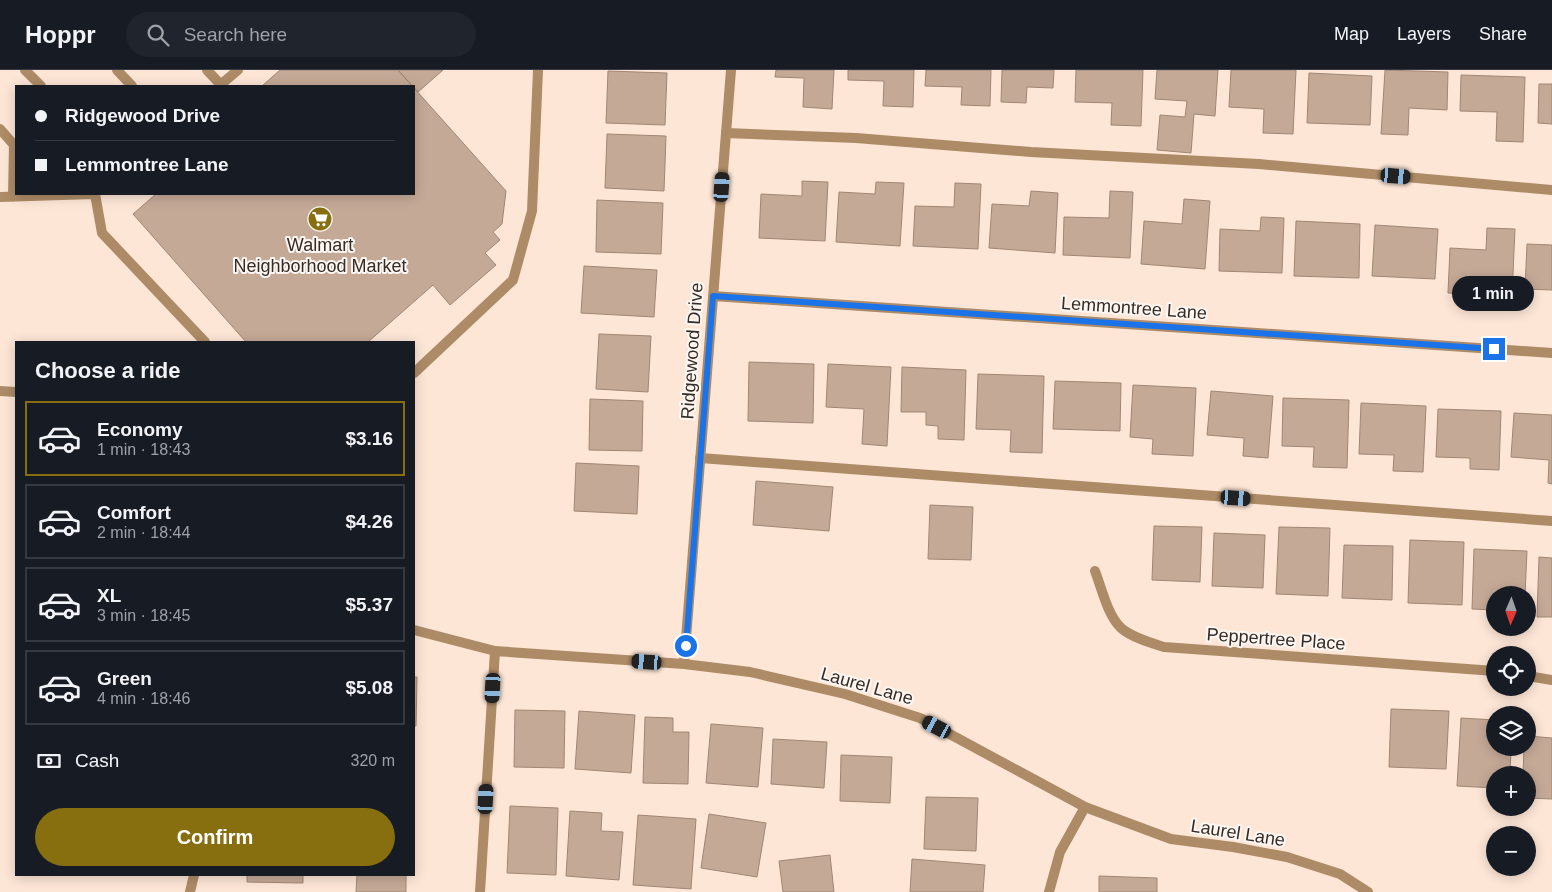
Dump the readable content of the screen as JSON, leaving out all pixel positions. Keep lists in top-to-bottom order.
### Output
{
  "streets": {
    "street": [
      "Lemmontree Lane",
      "Ridgewood Drive",
      "Peppertree Place",
      "Laurel Lane"
    ]
  },
  "crossings": [
    ["Lemmontree Lane", "Ridgewood Drive"],
    ["Ridgewood Drive", "Laurel Lane"]
  ],
  "places": {
    "supermarket": ["Walmart Neighborhood Market"]
  },
  "north": "bottom",
  "page": {
    "header": "Hoppr",
    "search": "Search here",
    "nav": ["Map", "Layers", "Share"],
    "banner": ["Ridgewood Drive", "Lemmontree Lane"],
    "bubble": "1 min",
    "heading": "Choose a ride",
    "list": [
      {
        "name": "Economy",
        "note": "1 min · 18:43",
        "value": "$3.16"
      },
      {
        "name": "Comfort",
        "note": "2 min · 18:44",
        "value": "$4.26"
      },
      {
        "name": "XL",
        "note": "3 min · 18:45",
        "value": "$5.37"
      },
      {
        "name": "Green",
        "note": "4 min · 18:46",
        "value": "$5.08"
      }
    ],
    "map_buttons": ["+", "−"],
    "pay": ["Cash", "320 m"],
    "buttons": "Confirm"
  }
}
